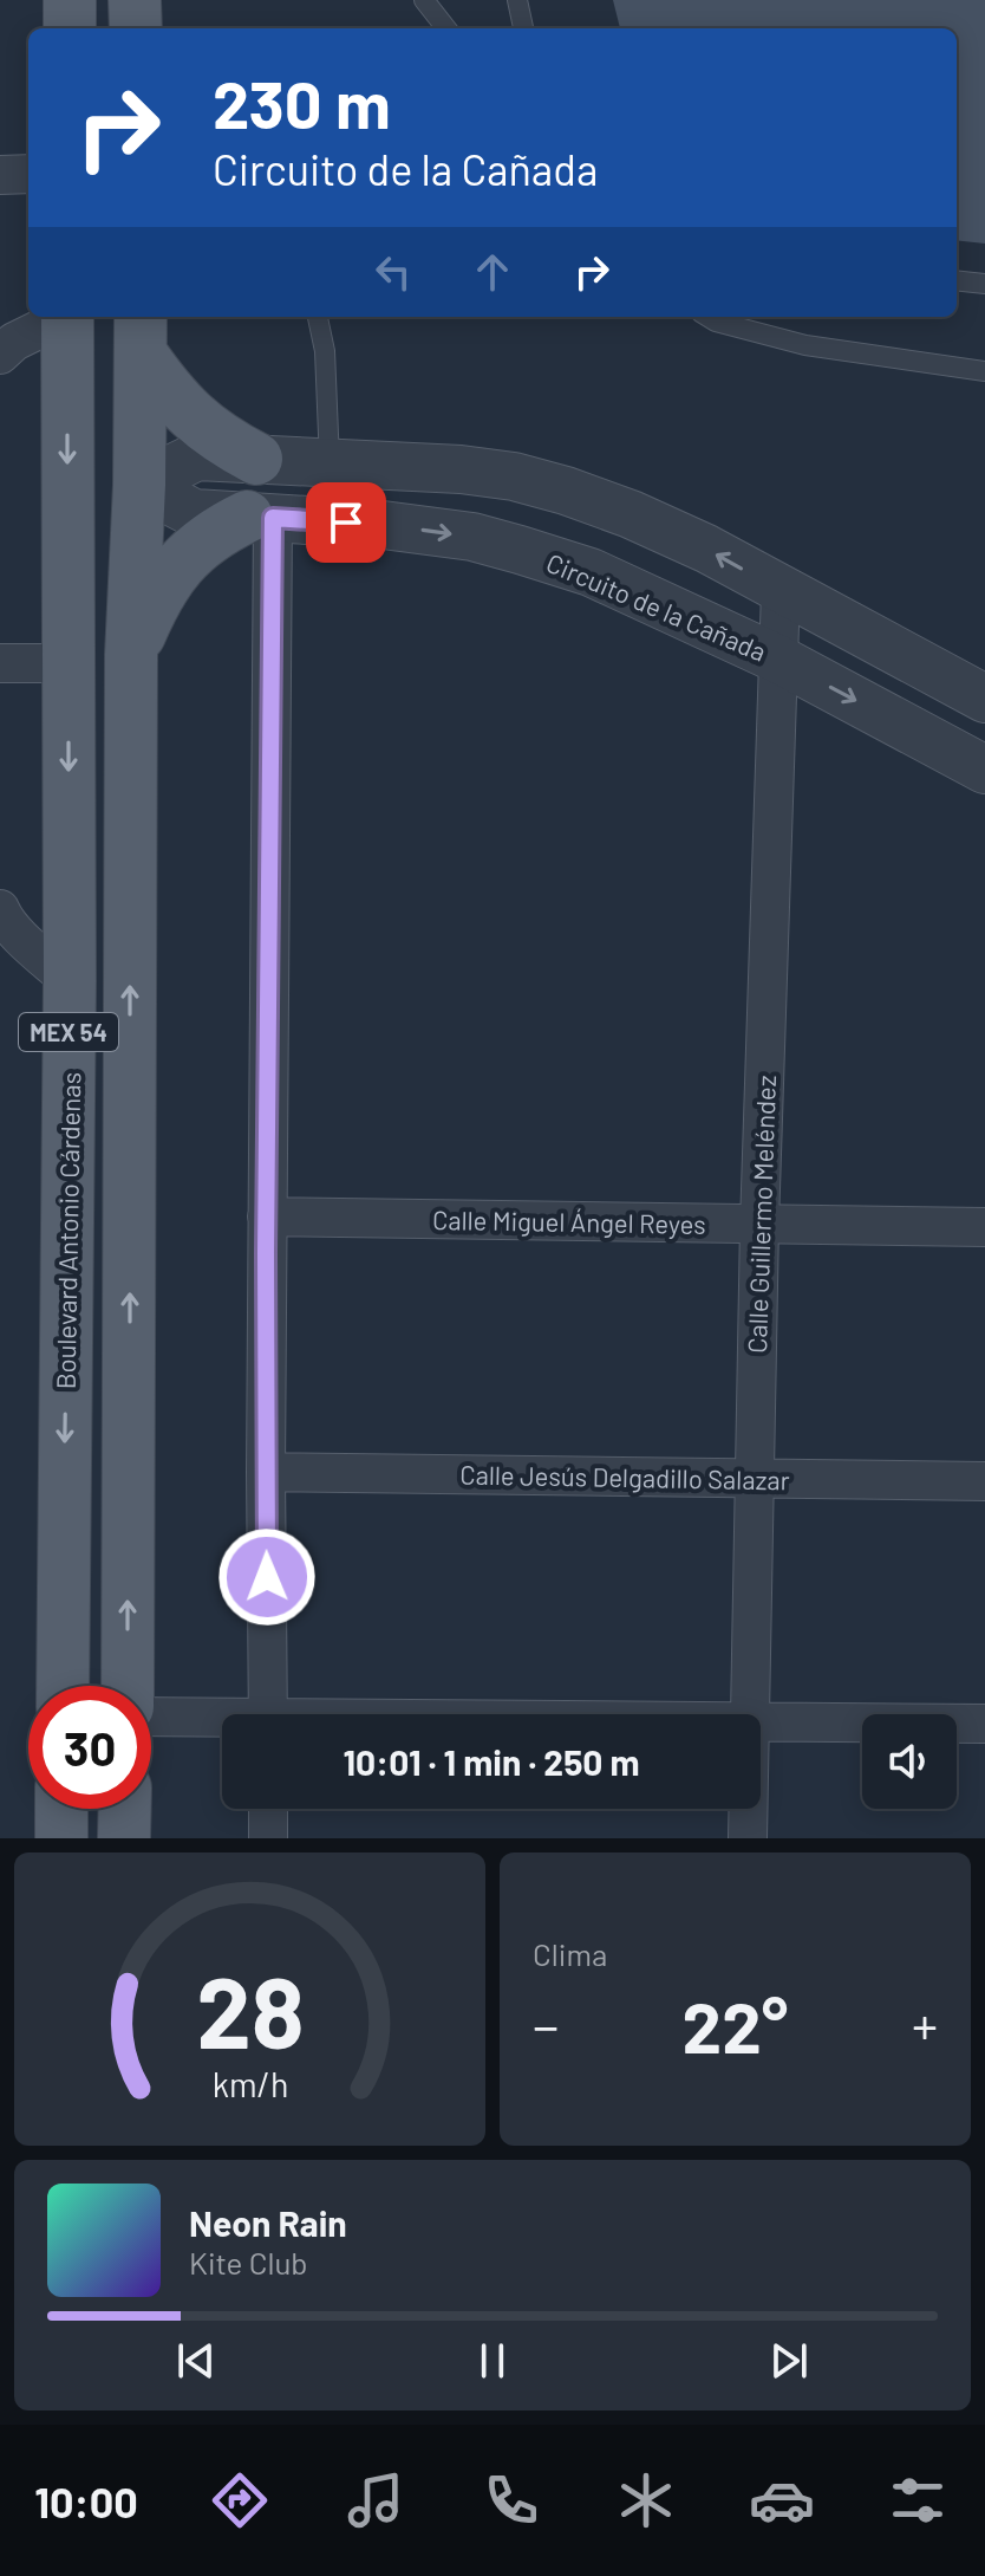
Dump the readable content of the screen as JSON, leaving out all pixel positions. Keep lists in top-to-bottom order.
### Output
{
  "streets": {
    "main road": ["MEX 54", "Boulevard Antonio Cárdenas"],
    "street": [
      "Circuito de la Cañada",
      "Calle Guillermo Meléndez",
      "Calle Miguel Ángel Reyes",
      "Calle Jesús Delgadillo Salazar"
    ]
  },
  "crossings": [
    ["Circuito de la Cañada", "MEX 54"],
    ["Circuito de la Cañada", "Calle Guillermo Meléndez"],
    ["Calle Guillermo Meléndez", "Calle Miguel Ángel Reyes"],
    ["Calle Guillermo Meléndez", "Calle Jesús Delgadillo Salazar"]
  ],
  "page": {
    "turn": ["230 m", "Circuito de la Cañada"],
    "limit": "30",
    "trip": "10:01 · 1 min · 250 m",
    "tile": "Clima",
    "heat": ["−", "22°", "+"],
    "song": ["Neon Rain", "Kite Club"],
    "tabs": "10:00",
    "gauge": ["28", "km/h"]
  }
}
